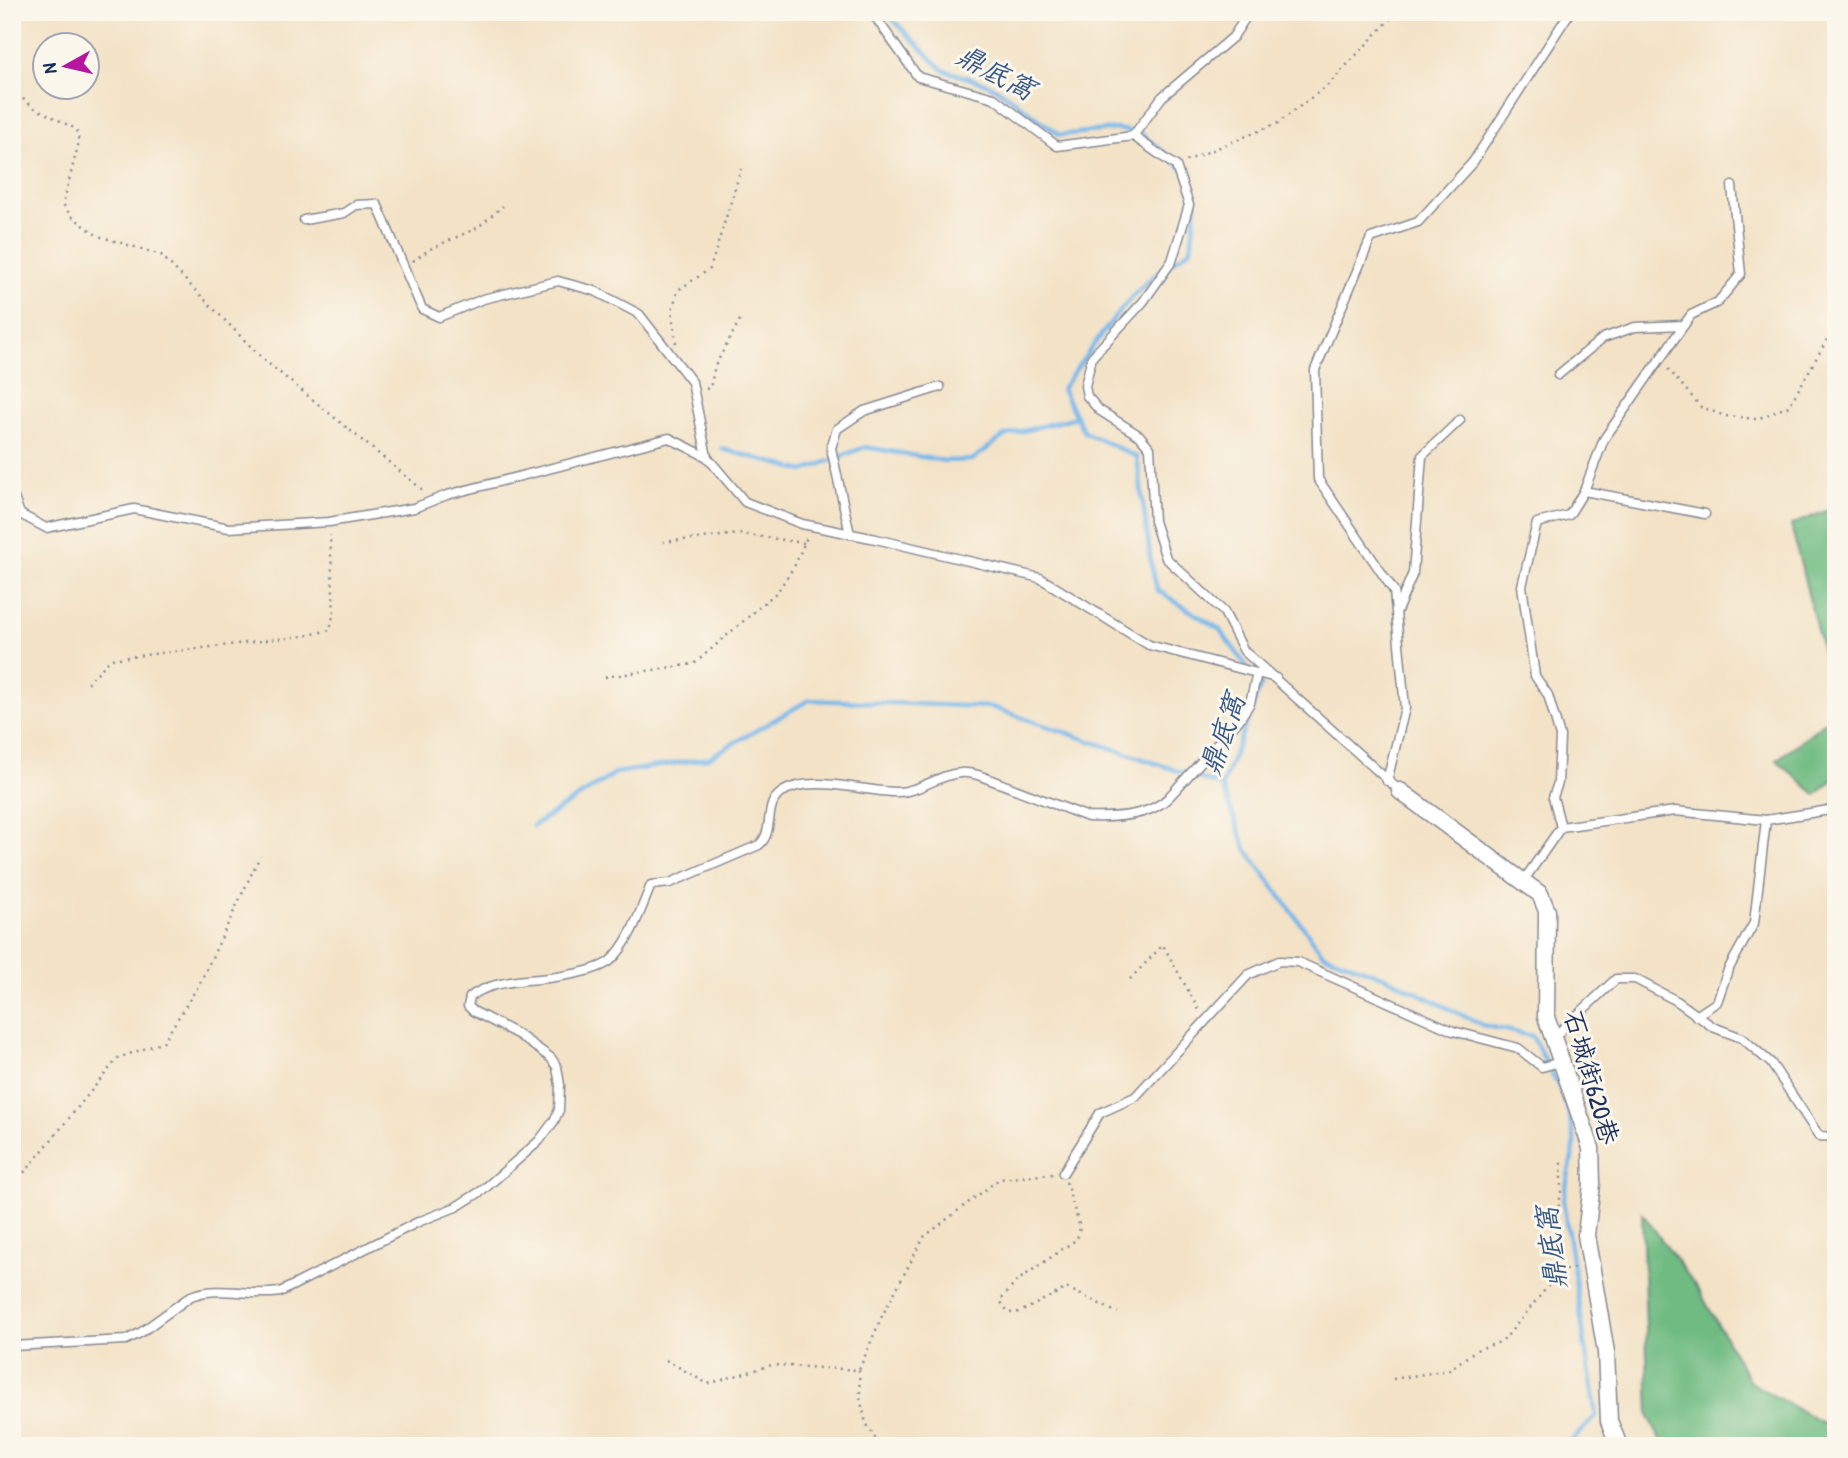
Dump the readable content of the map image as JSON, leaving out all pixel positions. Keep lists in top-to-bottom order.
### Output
{
  "streets": {
    "street": ["石城街620巷"]
  },
  "water": ["鼎底窩"],
  "north": "left"
}
